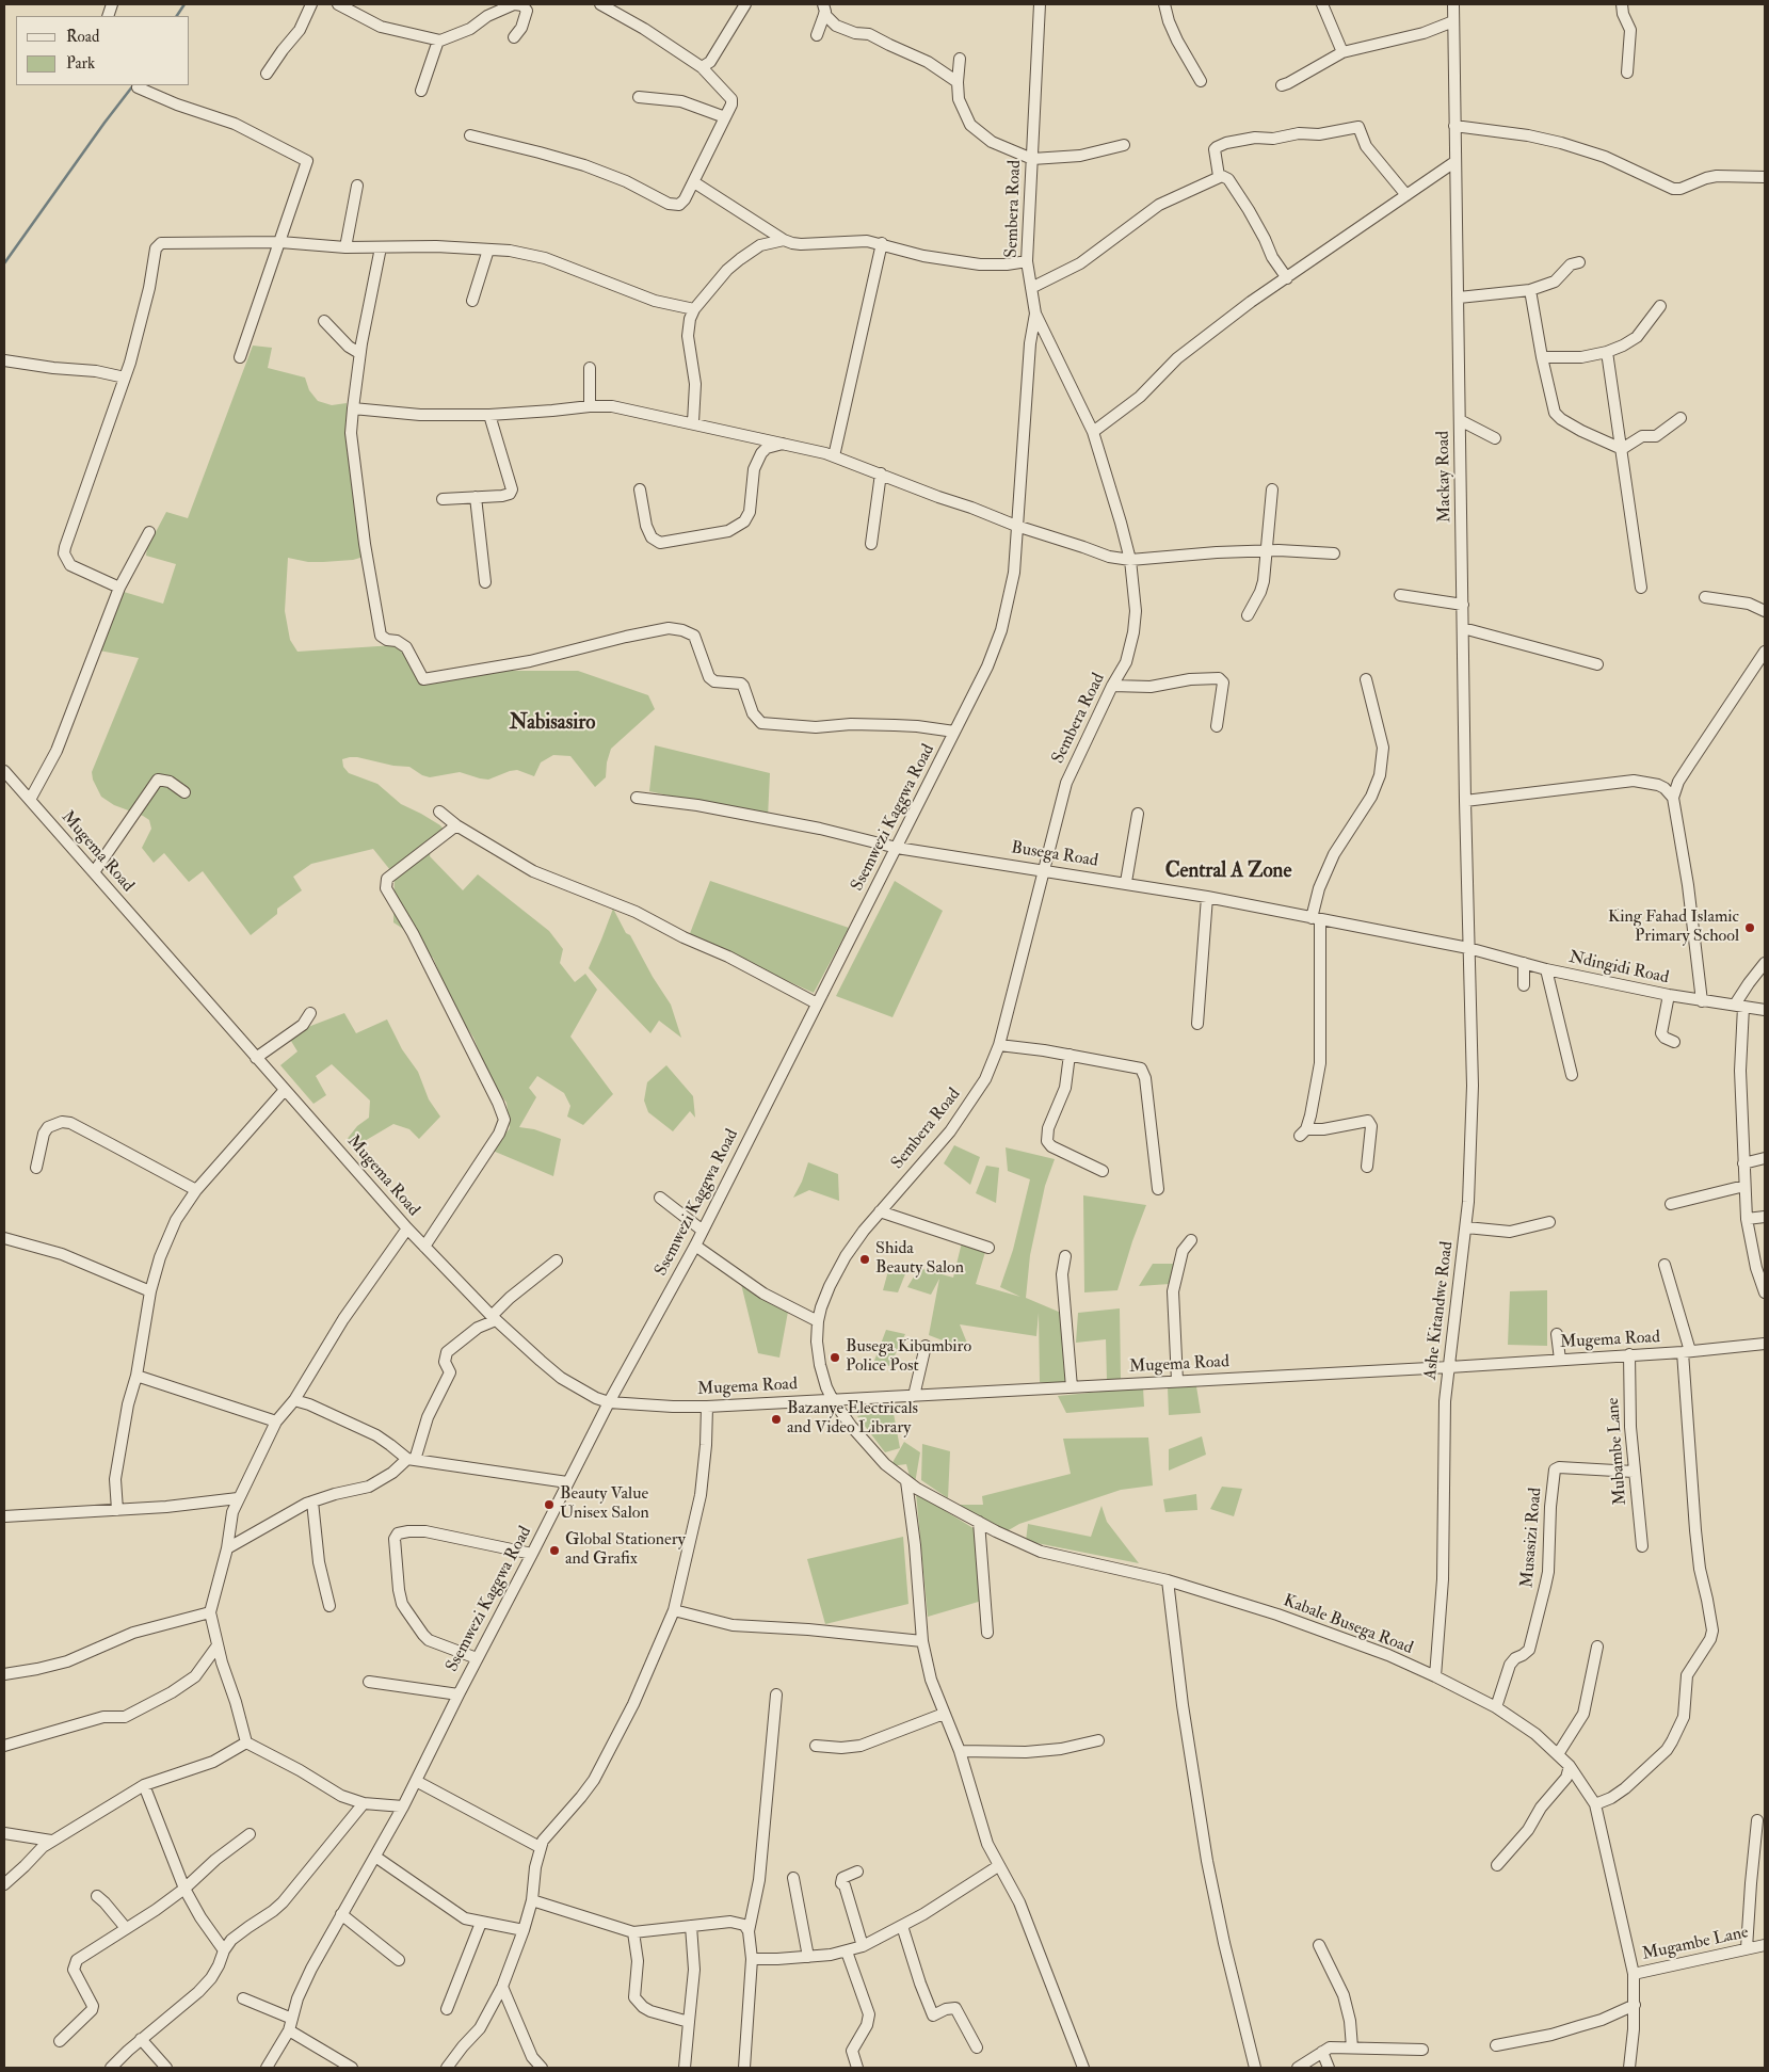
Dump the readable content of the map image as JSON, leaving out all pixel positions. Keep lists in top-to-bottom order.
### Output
{
  "streets": {
    "street": [
      "Sembera Road",
      "Mackay Road",
      "Ssemwezi Kaggwa Road",
      "Mugema Road",
      "Busega Road",
      "Ndingidi Road",
      "Ashe Kitandwe Road",
      "Mubambe Lane",
      "Musasizi Road",
      "Kabale Busega Road",
      "Mugambe Lane"
    ]
  },
  "crossings": [
    ["Sembera Road", "Ssemwezi Kaggwa Road"],
    ["Sembera Road", "Mugema Road"],
    ["Sembera Road", "Busega Road"],
    ["Sembera Road", "Kabale Busega Road"],
    ["Mackay Road", "Busega Road"],
    ["Mackay Road", "Ndingidi Road"],
    ["Mackay Road", "Ashe Kitandwe Road"],
    ["Ssemwezi Kaggwa Road", "Mugema Road"],
    ["Ssemwezi Kaggwa Road", "Busega Road"],
    ["Mugema Road", "Ashe Kitandwe Road"],
    ["Mugema Road", "Mubambe Lane"],
    ["Mugema Road", "Kabale Busega Road"],
    ["Busega Road", "Ndingidi Road"],
    ["Busega Road", "Ashe Kitandwe Road"],
    ["Ndingidi Road", "Ashe Kitandwe Road"],
    ["Ashe Kitandwe Road", "Kabale Busega Road"],
    ["Mubambe Lane", "Musasizi Road"],
    ["Musasizi Road", "Kabale Busega Road"],
    ["Kabale Busega Road", "Mugambe Lane"]
  ],
  "districts": ["Nabisasiro", "Central A Zone"],
  "places": [
    "King Fahad Islamic Primary School",
    "Shida Beauty Salon",
    "Busega Kibumbiro Police Post",
    "Bazanye Electricals and Video Library",
    "Beauty Value Unisex Salon",
    "Global Stationery and Grafix"
  ],
  "legend": ["Road", "Park"]
}
